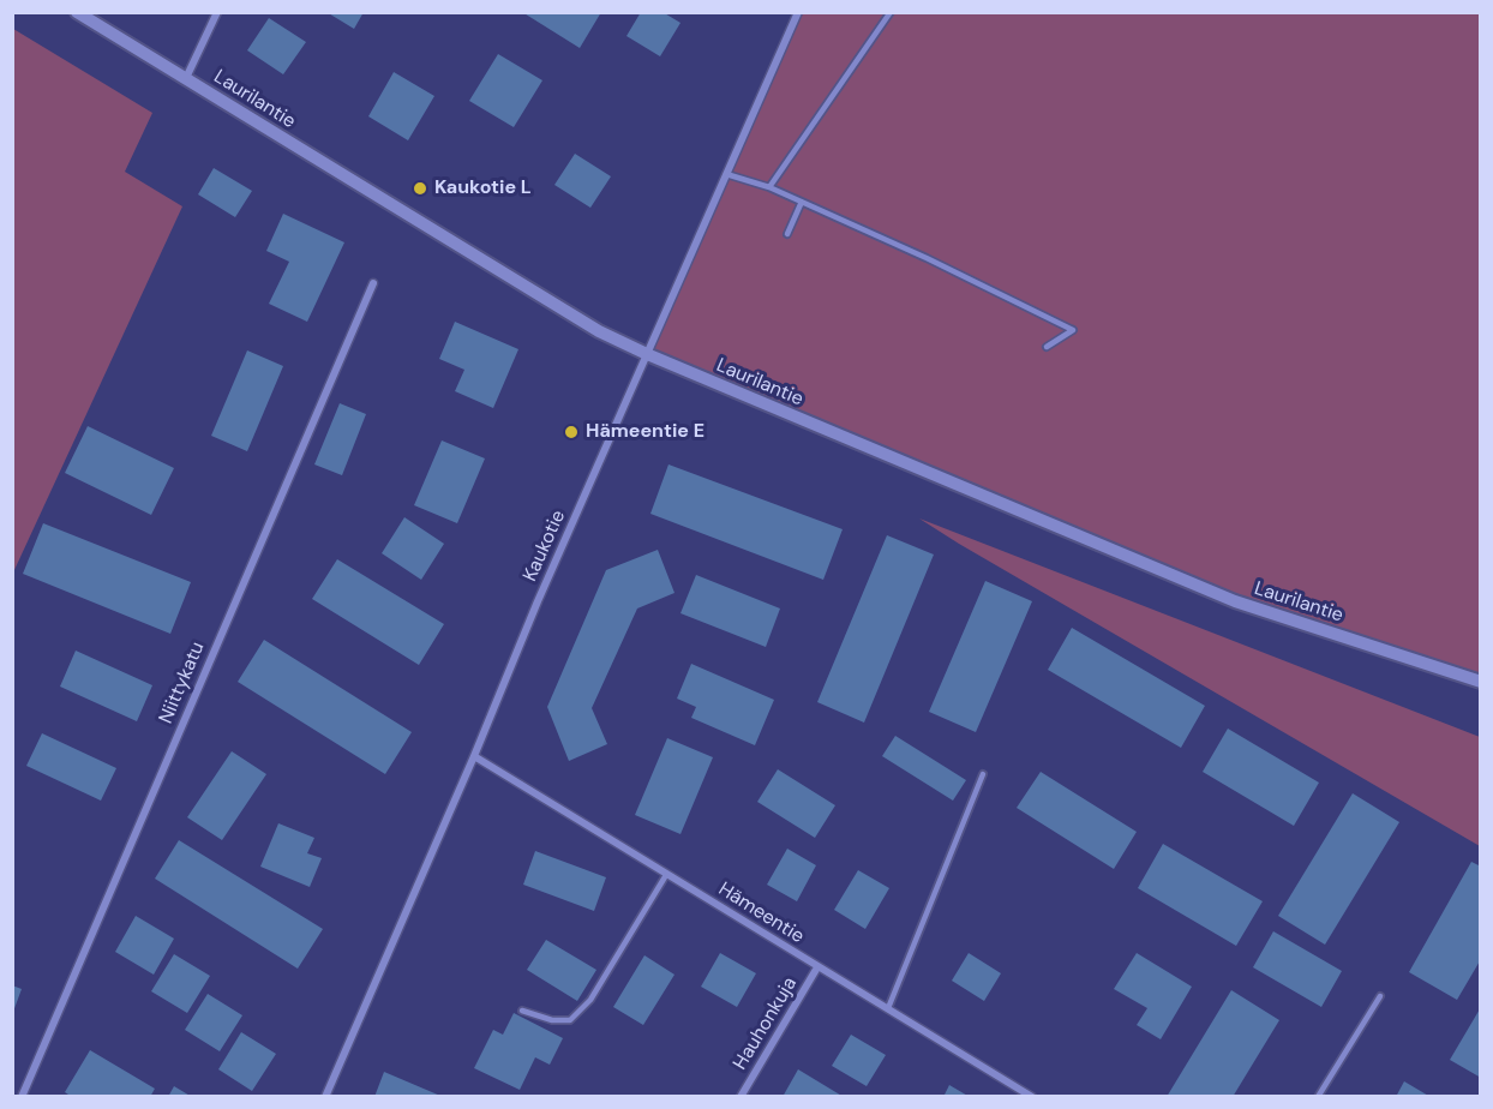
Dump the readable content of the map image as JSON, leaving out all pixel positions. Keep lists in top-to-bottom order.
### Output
{
  "streets": {
    "street": [
      "Laurilantie",
      "Kaukotie",
      "Niittykatu",
      "Hämeentie",
      "Hauhonkuja"
    ]
  },
  "crossings": [
    ["Laurilantie", "Kaukotie"],
    ["Kaukotie", "Hämeentie"],
    ["Hämeentie", "Hauhonkuja"]
  ],
  "places": ["Kaukotie L", "Hämeentie E"]
}
